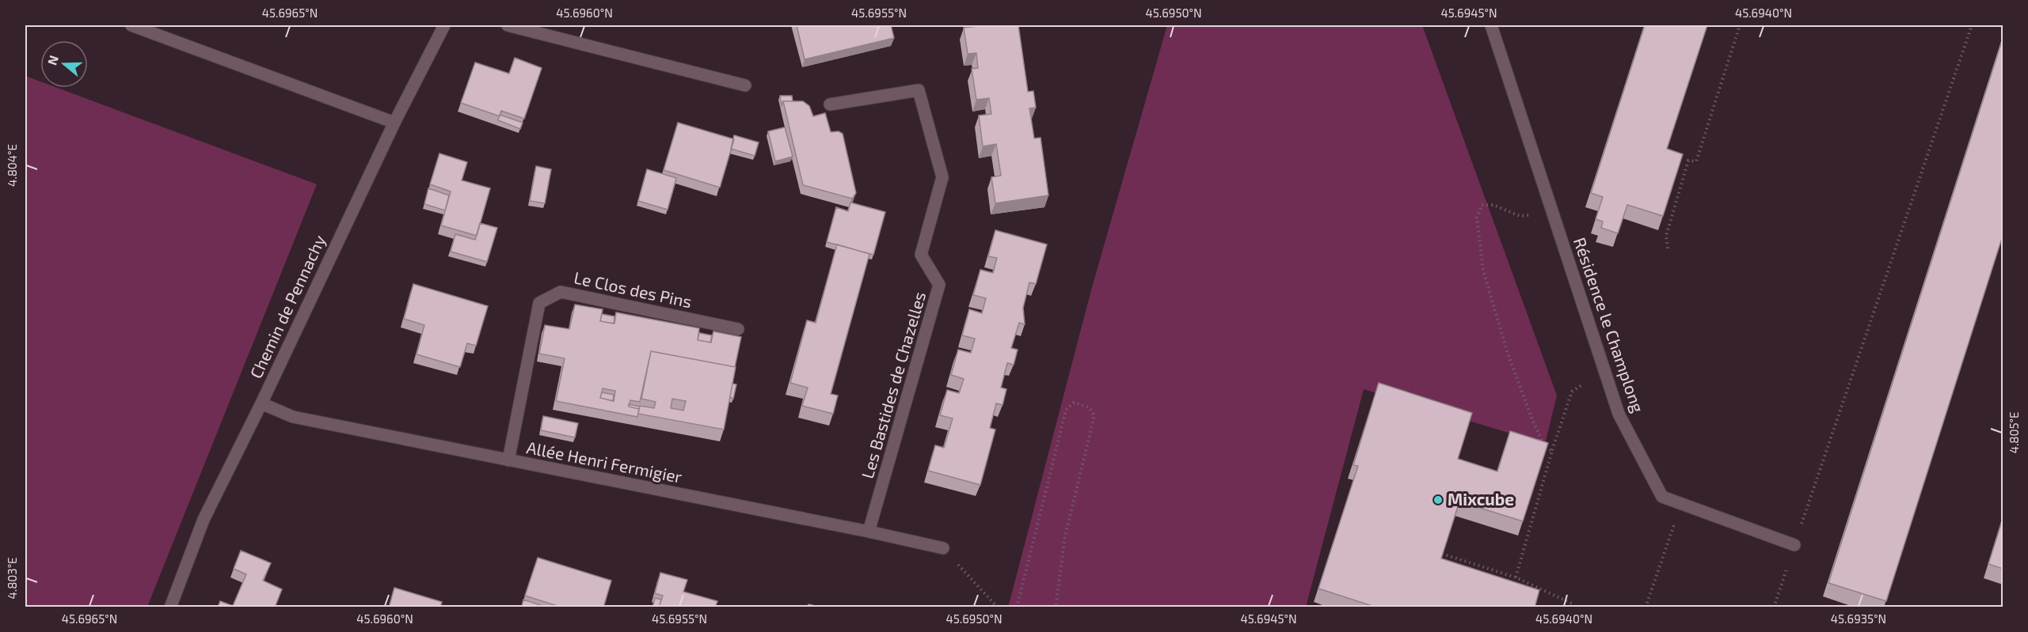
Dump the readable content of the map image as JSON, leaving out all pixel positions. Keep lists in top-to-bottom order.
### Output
{
  "streets": {
    "street": [
      "Le Clos des Pins",
      "Chemin de Pennachy",
      "Résidence le Champlong",
      "Les Bastides de Chazelles",
      "Allée Henri Fermigier"
    ]
  },
  "crossings": [
    ["Le Clos des Pins", "Allée Henri Fermigier"],
    ["Chemin de Pennachy", "Allée Henri Fermigier"],
    ["Les Bastides de Chazelles", "Allée Henri Fermigier"]
  ],
  "places": ["Mixcube"],
  "north": "left",
  "coordinates": [
    "45.6965°N",
    "45.6960°N",
    "45.6955°N",
    "45.6950°N",
    "45.6945°N",
    "45.6940°N",
    "4.804°E",
    "4.805°E",
    "4.803°E",
    "45.6935°N"
  ]
}
